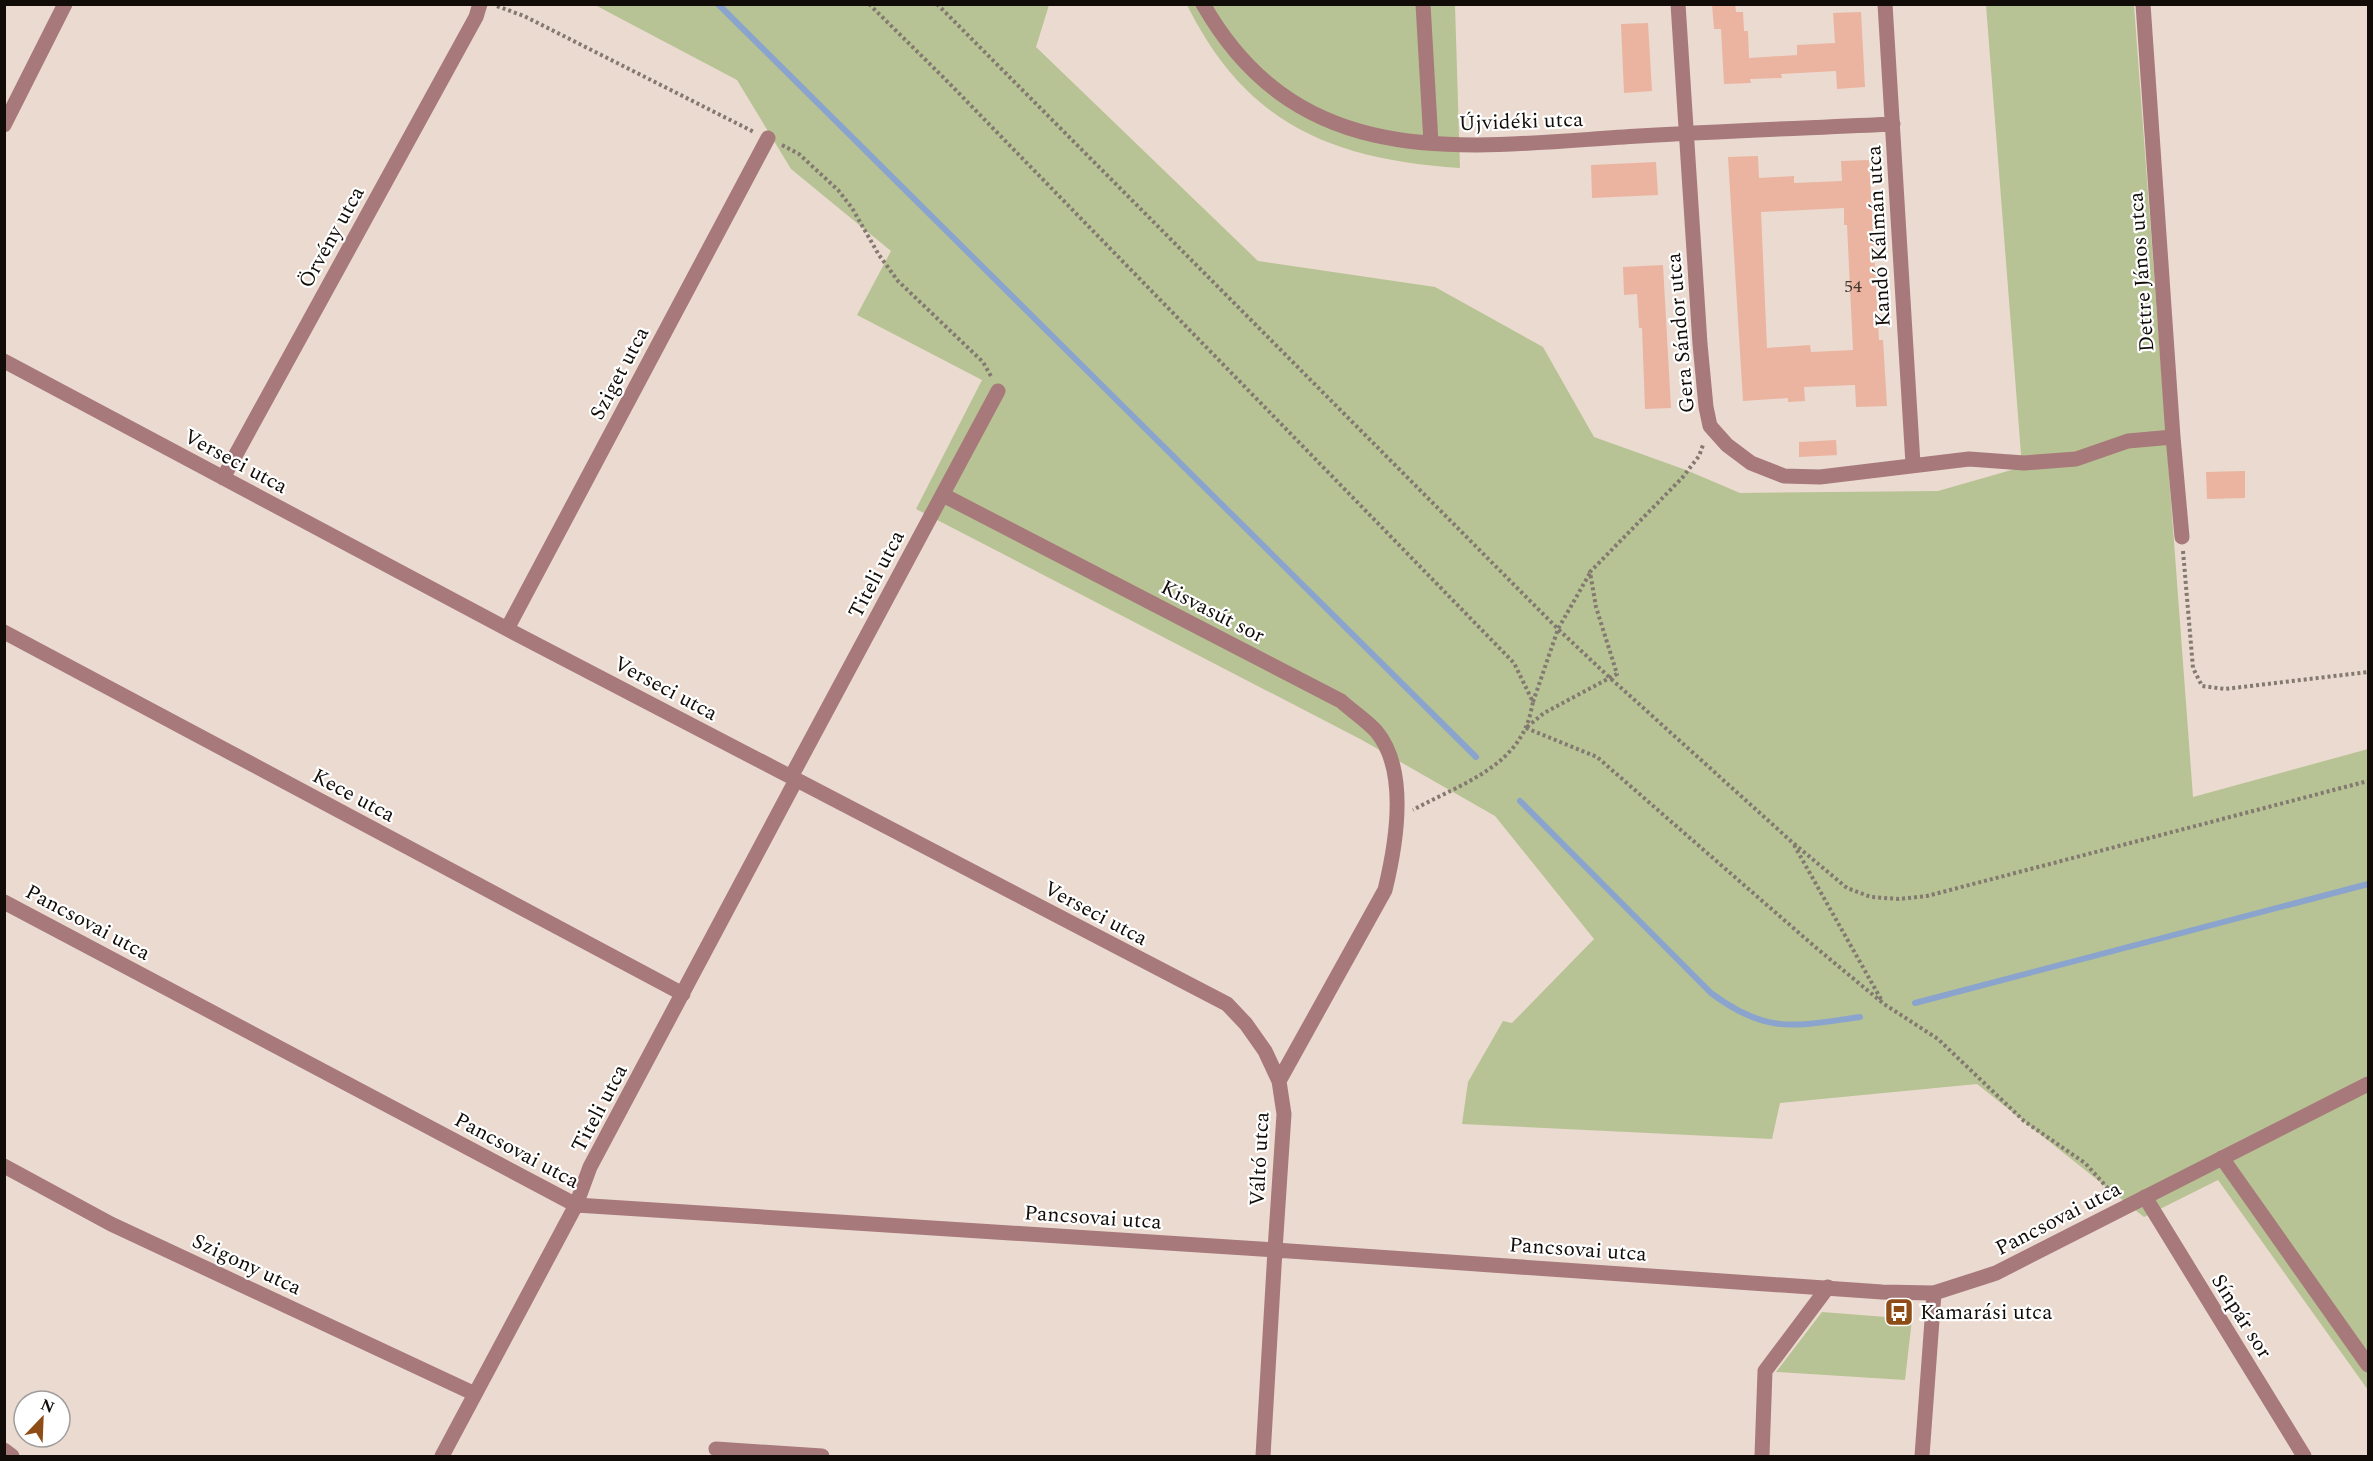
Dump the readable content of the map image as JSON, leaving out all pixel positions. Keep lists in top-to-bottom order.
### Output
{
  "streets": {
    "street": [
      "Újvidéki utca",
      "Kandó Kálmán utca",
      "Örvény utca",
      "Dettre János utca",
      "Gera Sándor utca",
      "Sziget utca",
      "Verseci utca",
      "Titeli utca",
      "Kisvasút sor",
      "Kece utca",
      "Pancsovai utca",
      "Váltó utca",
      "Szigony utca",
      "Sínpár sor"
    ]
  },
  "crossings": [
    ["Újvidéki utca", "Kandó Kálmán utca"],
    ["Újvidéki utca", "Gera Sándor utca"],
    ["Kandó Kálmán utca", "Gera Sándor utca"],
    ["Örvény utca", "Verseci utca"],
    ["Dettre János utca", "Gera Sándor utca"],
    ["Sziget utca", "Verseci utca"],
    ["Verseci utca", "Titeli utca"],
    ["Verseci utca", "Váltó utca"],
    ["Titeli utca", "Kisvasút sor"],
    ["Titeli utca", "Kece utca"],
    ["Titeli utca", "Pancsovai utca"],
    ["Titeli utca", "Szigony utca"],
    ["Pancsovai utca", "Váltó utca"],
    ["Pancsovai utca", "Sínpár sor"]
  ],
  "places": {
    "bus stop": ["Kamarási utca"]
  },
  "house_numbers": ["54"],
  "north": "top right"
}
